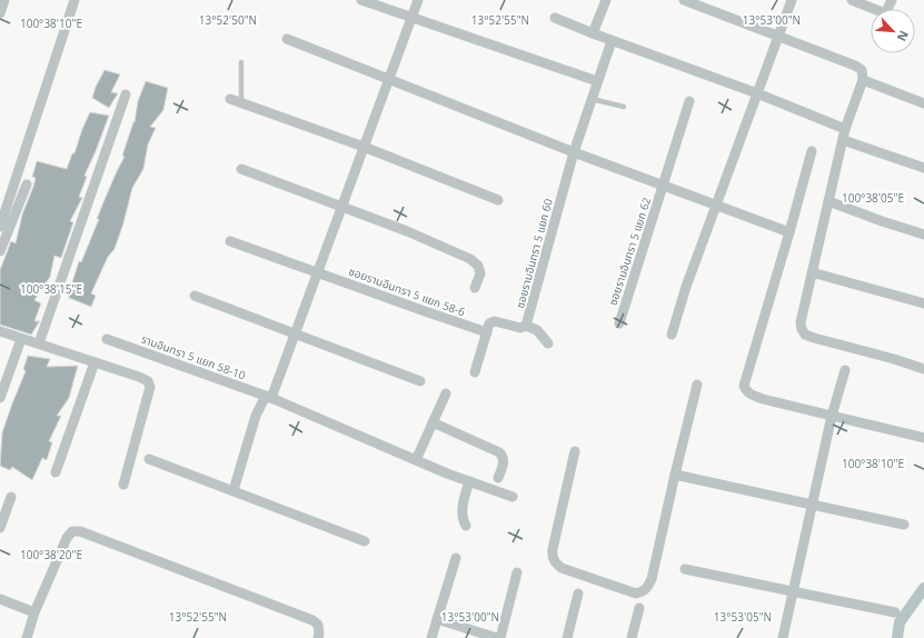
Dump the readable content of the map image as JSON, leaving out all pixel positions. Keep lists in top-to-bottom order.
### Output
{
  "streets": {
    "street": [
      "ซอยรามอินทรา 5 แยก 62",
      "ซอยรามอินทรา 5 แยก 60",
      "ซอยรามอินทรา 5 แยก 58-6",
      "รามอินทรา 5 แยก 58-10"
    ]
  },
  "crossings": [
    ["ซอยรามอินทรา 5 แยก 60", "ซอยรามอินทรา 5 แยก 58-6"]
  ],
  "north": "bottom right",
  "coordinates": [
    "13°52'50\"N",
    "13°52'55\"N",
    "13°53'00\"N",
    "100°38'10\"E",
    "100°38'05\"E",
    "100°38'15\"E",
    "100°38'20\"E",
    "13°53'05\"N"
  ]
}
